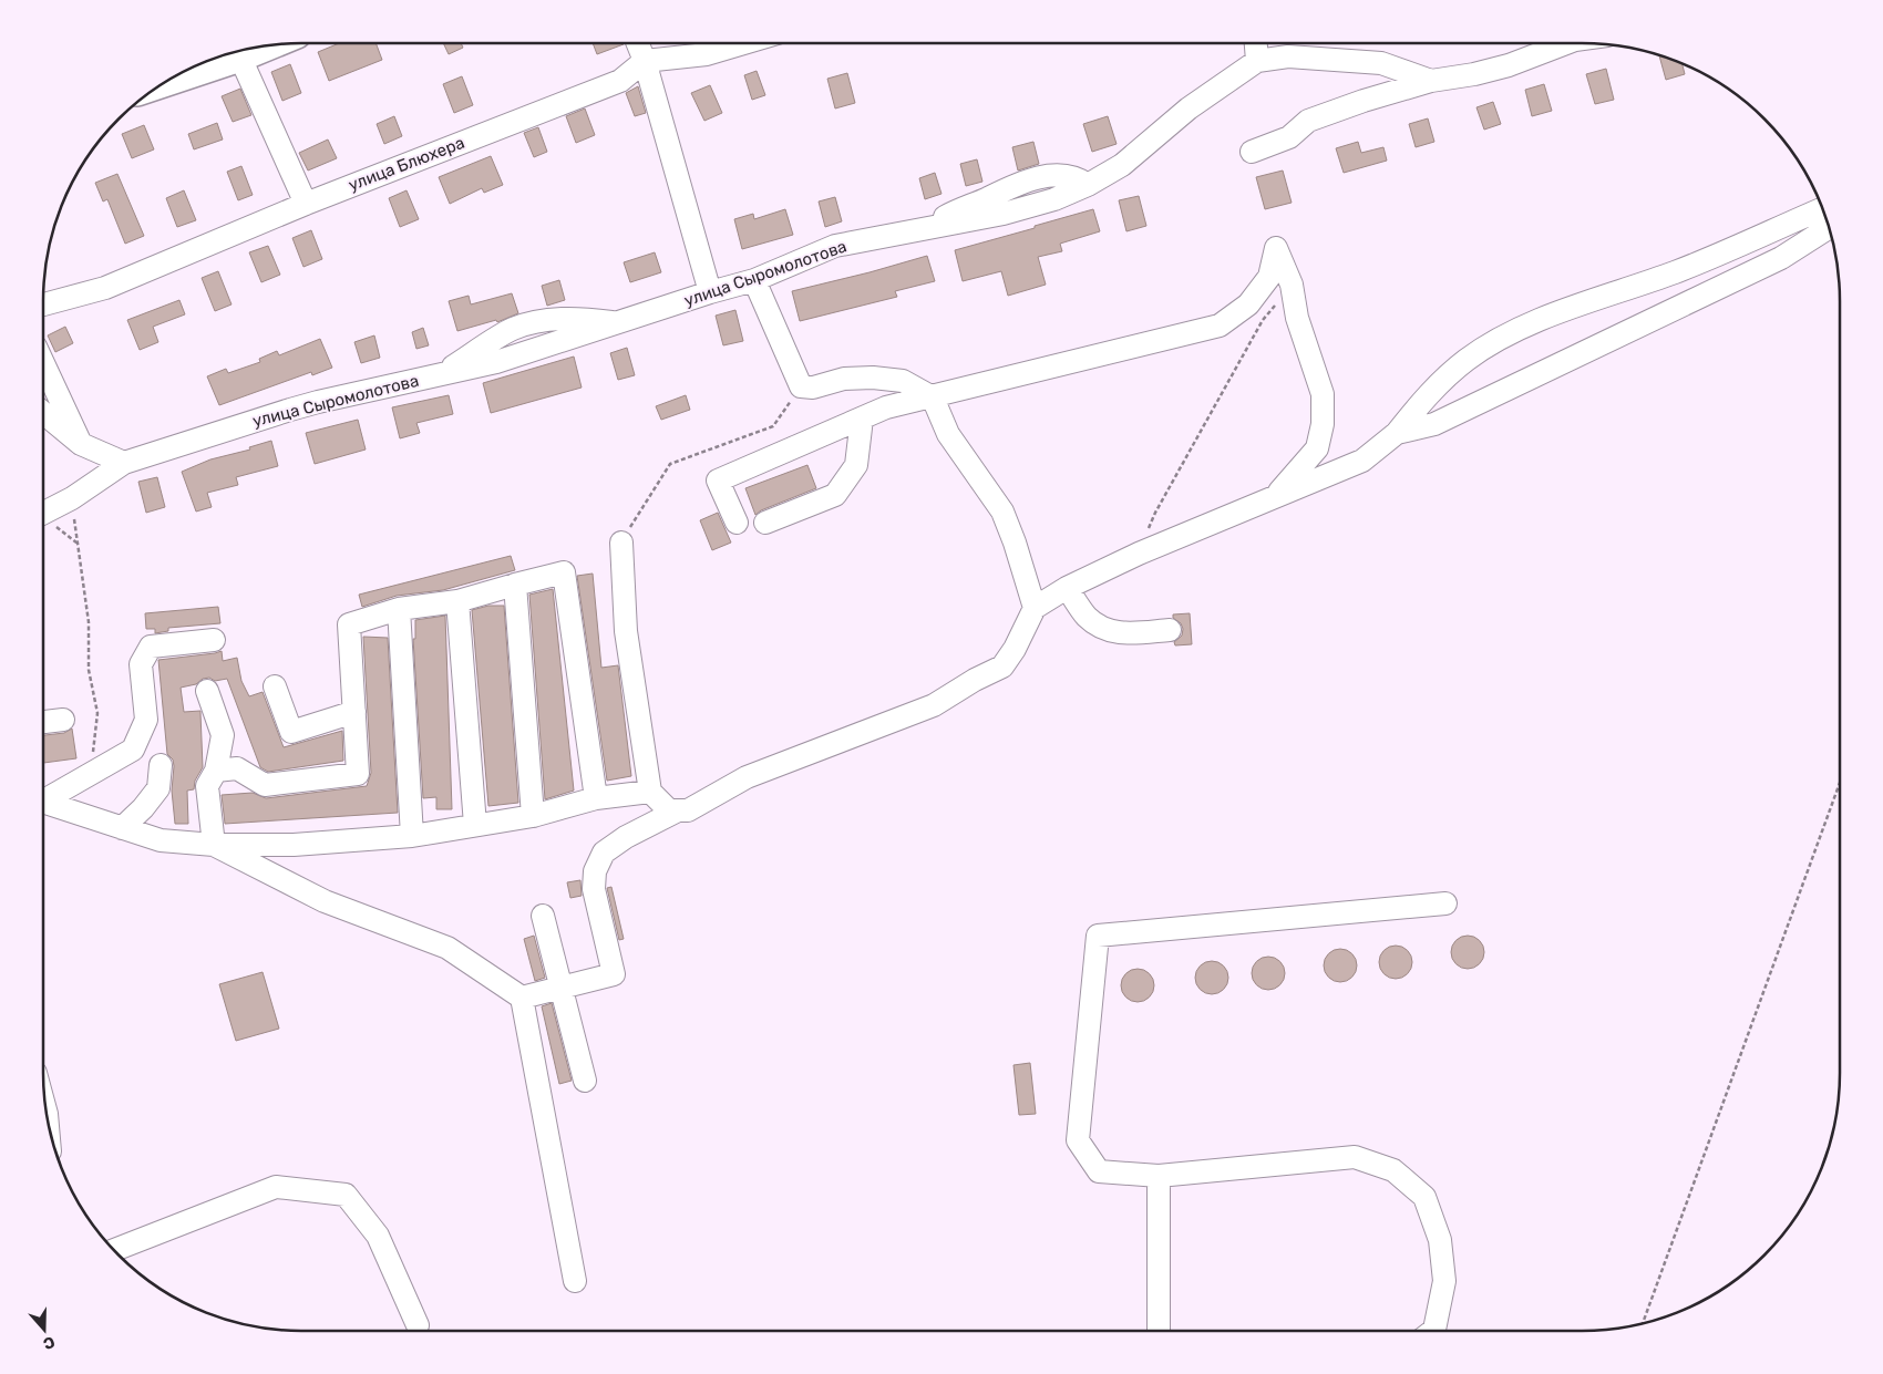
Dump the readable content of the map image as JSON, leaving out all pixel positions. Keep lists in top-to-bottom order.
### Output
{
  "streets": {
    "street": ["улица Блюхера", "улица Сыромолотова"]
  },
  "north": "bottom"
}
